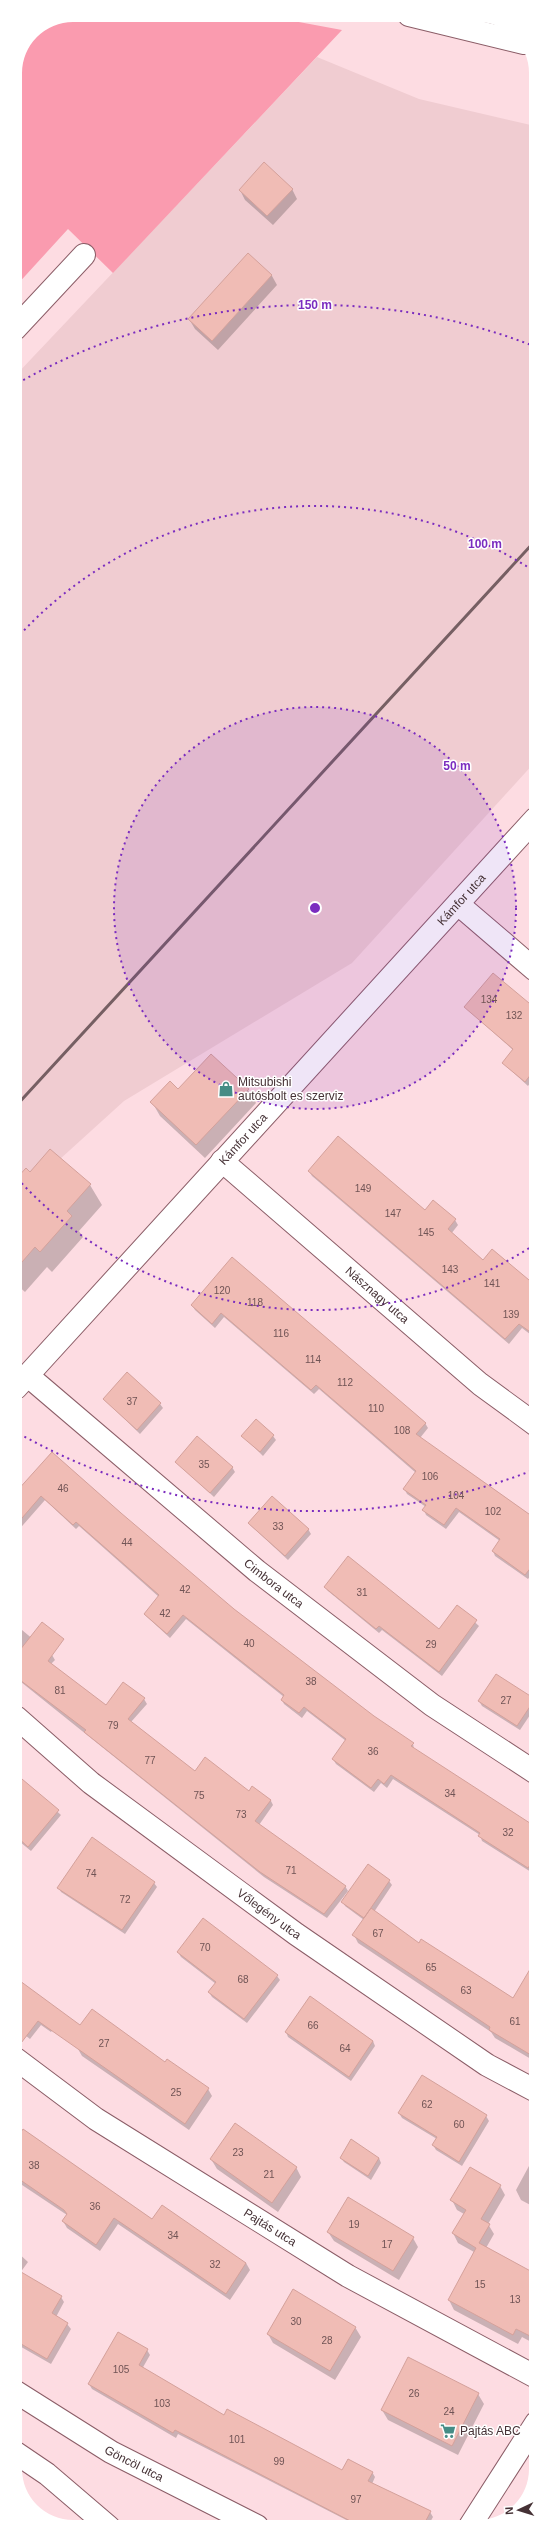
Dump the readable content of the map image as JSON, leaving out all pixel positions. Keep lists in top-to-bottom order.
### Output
{
  "streets": {
    "street": [
      "Kámfor utca",
      "Násznagy utca",
      "Cimbora utca",
      "Vőlegény utca",
      "Pajtás utca",
      "Göncöl utca"
    ]
  },
  "crossings": [
    ["Kámfor utca", "Násznagy utca"]
  ],
  "places": {
    "shop": ["Mitsubishi autósbolt es szerviz"],
    "supermarket": ["Pajtás ABC"]
  },
  "house_numbers": [
    "134",
    "132",
    "149",
    "147",
    "145",
    "143",
    "141",
    "120",
    "118",
    "139",
    "116",
    "114",
    "112",
    "37",
    "110",
    "108",
    "35",
    "106",
    "46",
    "104",
    "102",
    "33",
    "44",
    "42",
    "31",
    "42",
    "40",
    "29",
    "38",
    "81",
    "27",
    "79",
    "36",
    "77",
    "34",
    "75",
    "73",
    "32",
    "71",
    "74",
    "72",
    "67",
    "70",
    "65",
    "68",
    "63",
    "61",
    "66",
    "27",
    "64",
    "25",
    "62",
    "60",
    "23",
    "38",
    "21",
    "36",
    "19",
    "34",
    "17",
    "32",
    "15",
    "13",
    "30",
    "28",
    "105",
    "26",
    "103",
    "24",
    "101",
    "99",
    "97"
  ],
  "north": "left",
  "rings": ["150 m", "100 m", "50 m"]
}
